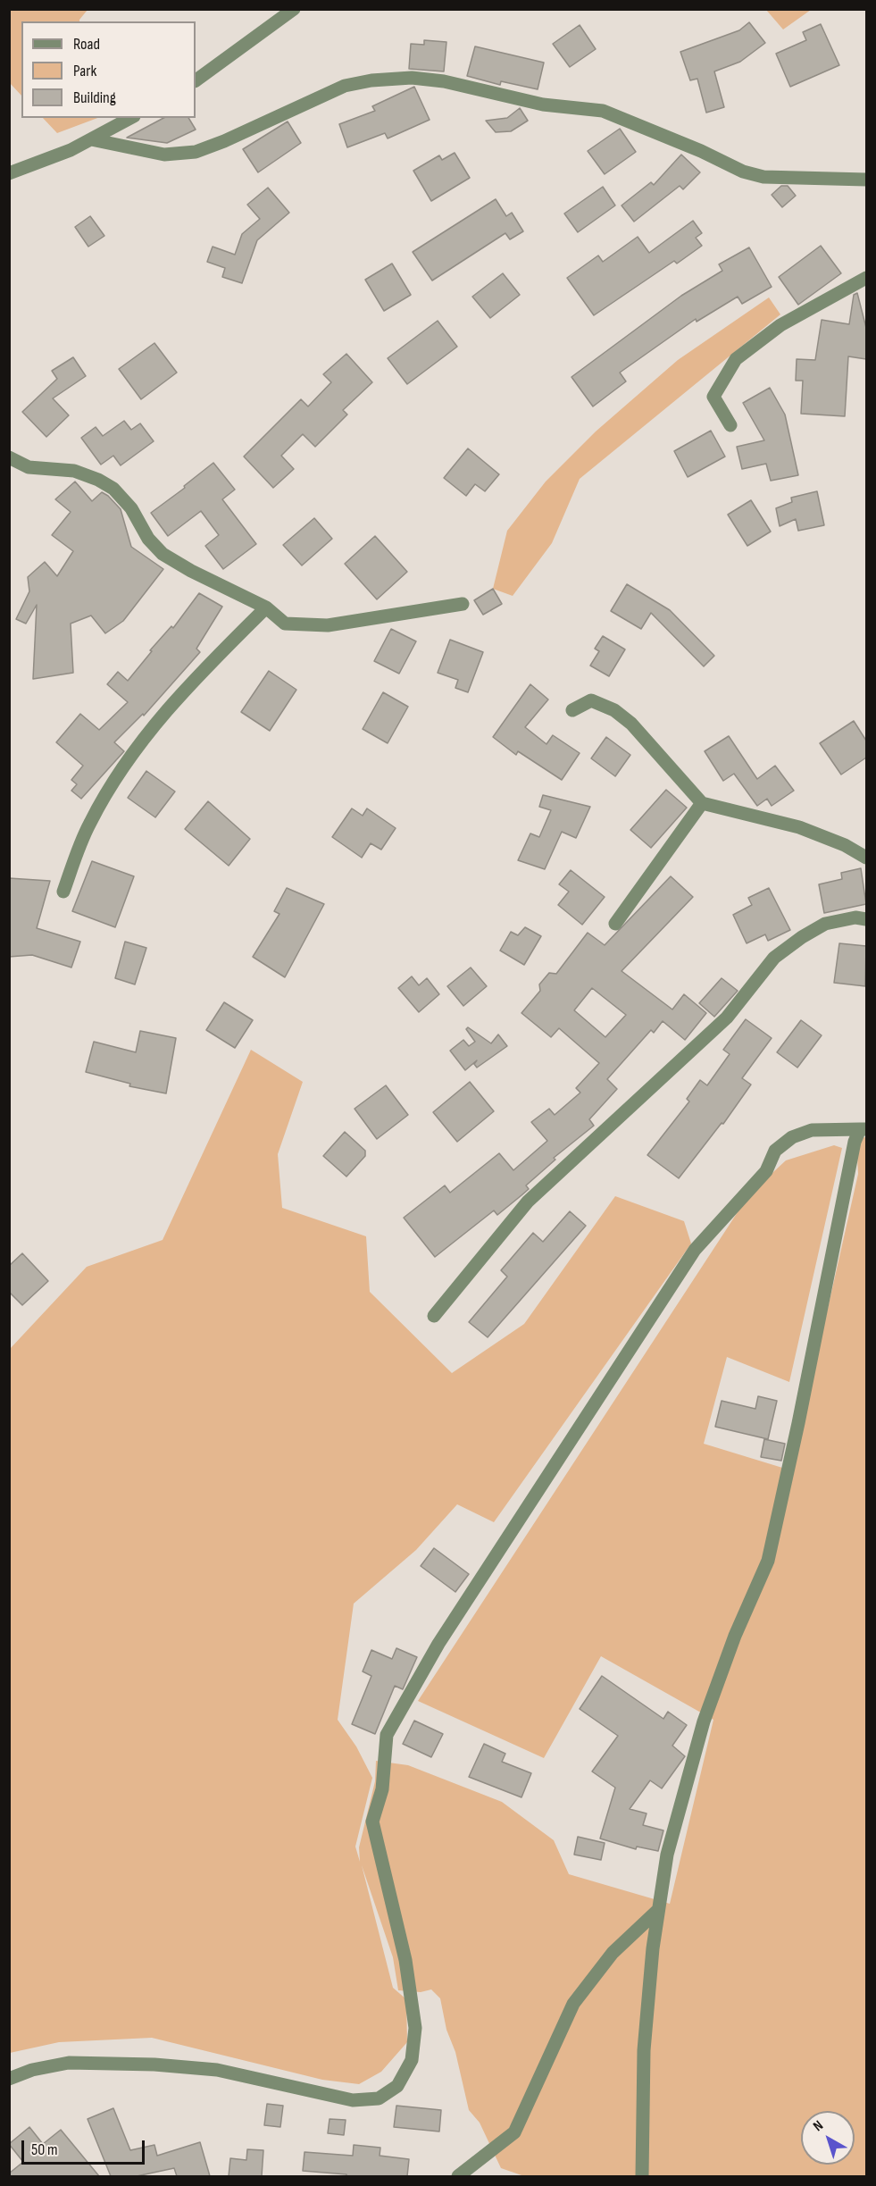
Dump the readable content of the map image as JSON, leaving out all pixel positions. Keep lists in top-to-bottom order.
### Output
{
  "legend": ["Road", "Park", "Building"],
  "scale_bar": "50 m",
  "north": "top left"
}
